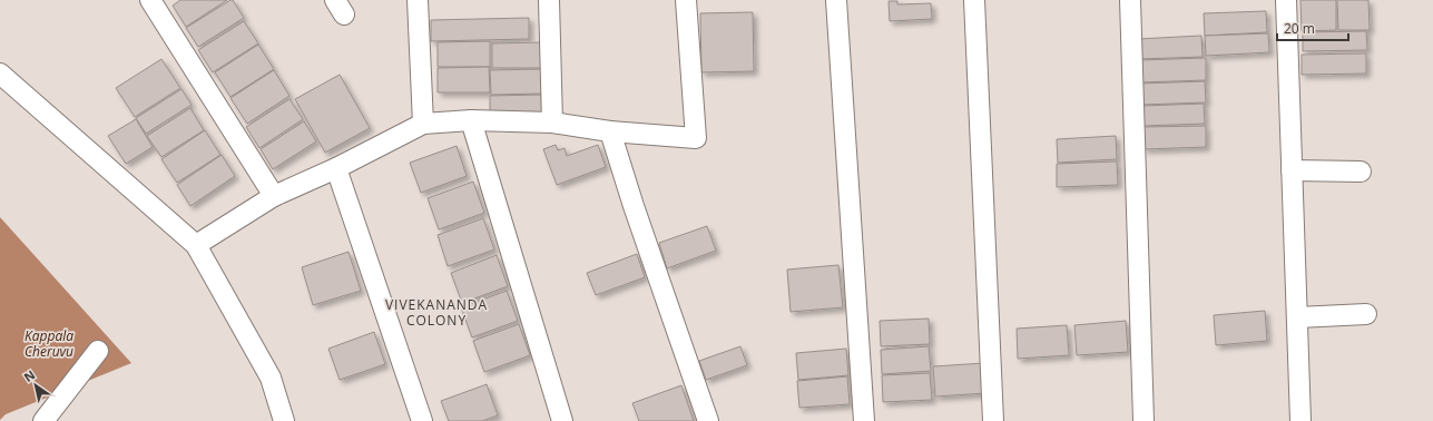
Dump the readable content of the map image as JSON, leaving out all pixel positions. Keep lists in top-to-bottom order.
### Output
{
  "districts": ["VIVEKANANDA COLONY"],
  "water": ["Kappala Cheruvu"],
  "scale_bar": "20 m",
  "north": "top left"
}
